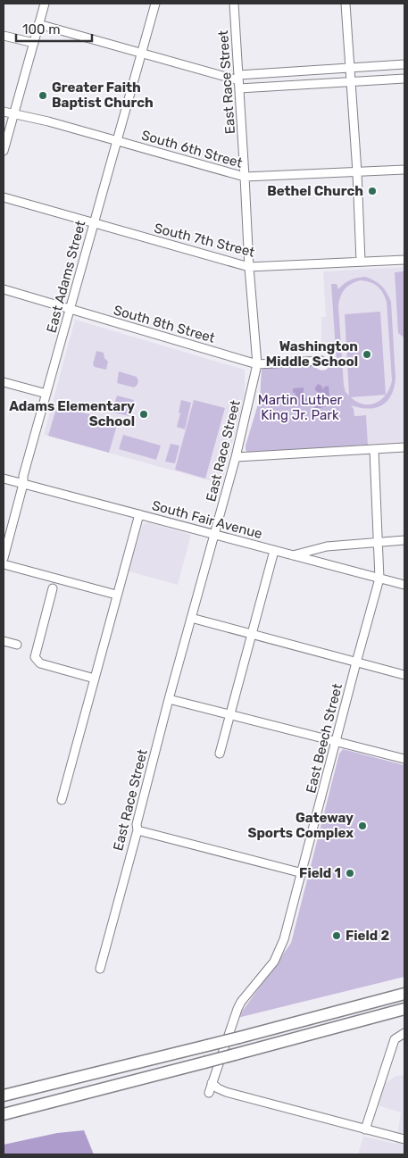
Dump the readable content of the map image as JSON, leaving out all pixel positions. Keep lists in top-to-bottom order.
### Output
{
  "streets": {
    "street": [
      "East Race Street",
      "South 6th Street",
      "South 7th Street",
      "East Adams Street",
      "South 8th Street",
      "South Fair Avenue",
      "East Beech Street"
    ]
  },
  "crossings": [
    ["East Race Street", "South 6th Street"],
    ["East Race Street", "South 7th Street"],
    ["East Race Street", "South 8th Street"],
    ["East Race Street", "South Fair Avenue"],
    ["South 6th Street", "East Adams Street"],
    ["South 7th Street", "East Adams Street"],
    ["East Adams Street", "South 8th Street"],
    ["East Adams Street", "South Fair Avenue"],
    ["South Fair Avenue", "East Beech Street"]
  ],
  "parks": ["Martin Luther King Jr. Park"],
  "places": [
    "Greater Faith Baptist Church",
    "Bethel Church",
    "Washington Middle School",
    "Adams Elementary School",
    "Gateway Sports Complex",
    "Field 1",
    "Field 2"
  ],
  "scale_bar": "100 m"
}
